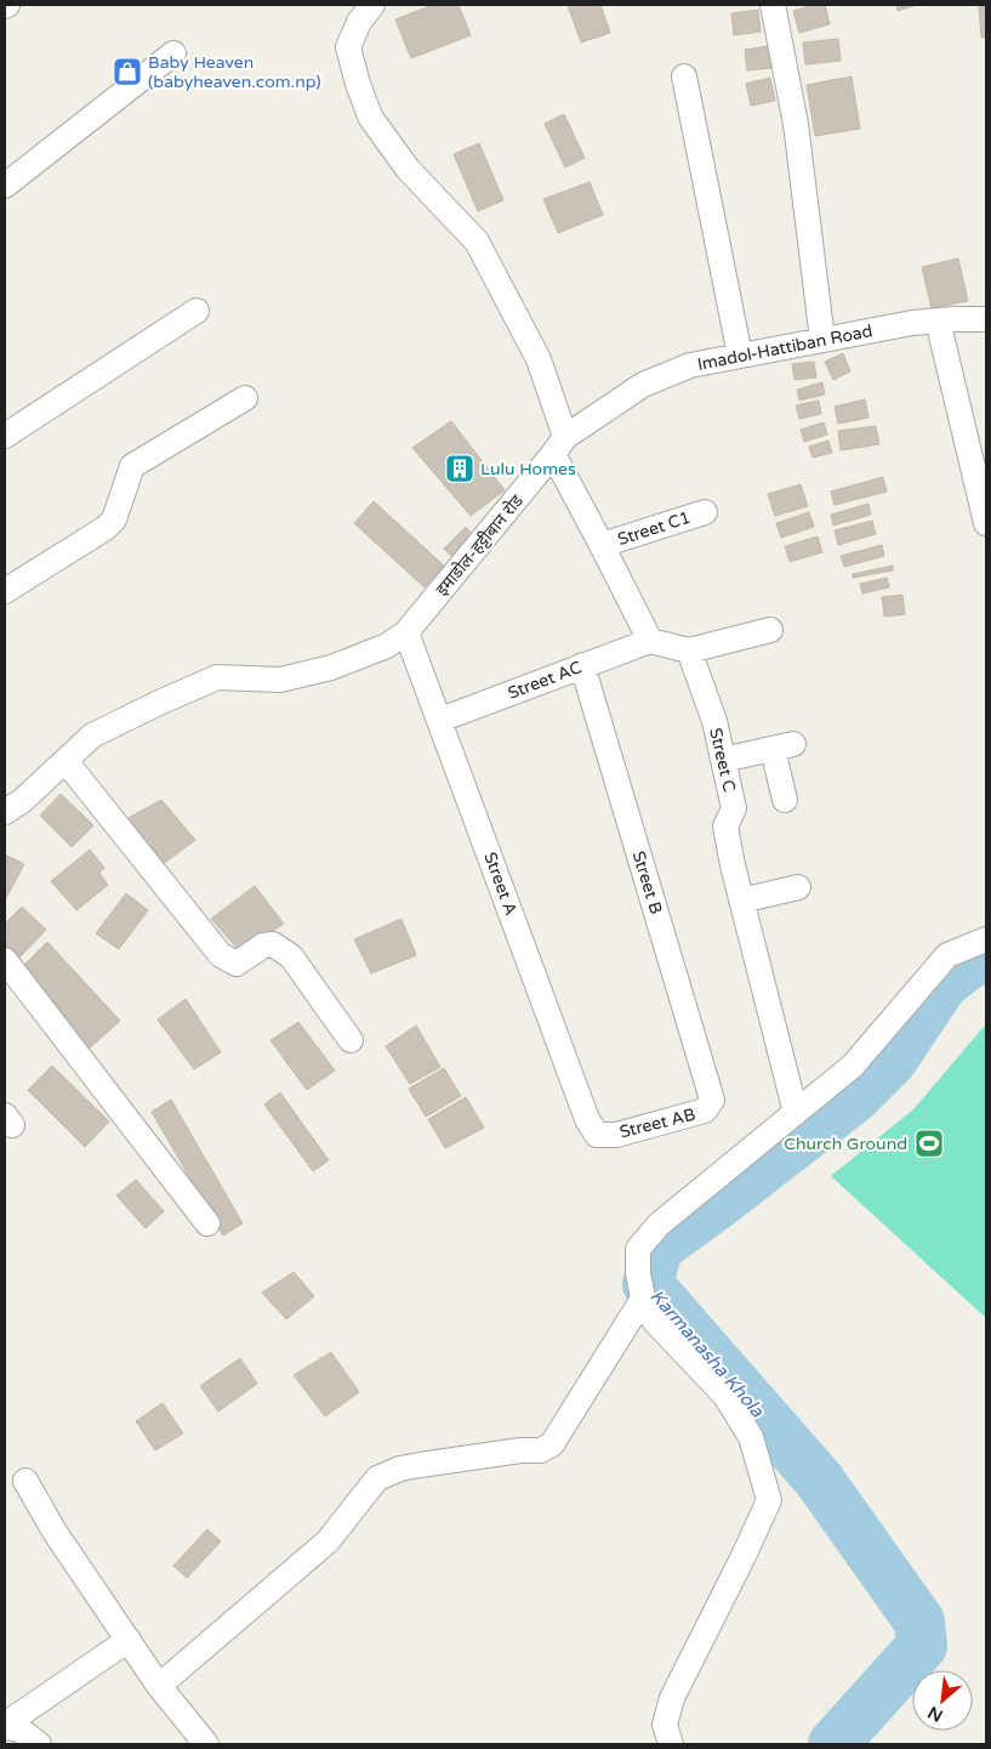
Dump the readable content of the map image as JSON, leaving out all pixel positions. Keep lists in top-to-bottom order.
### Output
{
  "streets": {
    "street": [
      "Imadol-Hattiban Road",
      "Street C1",
      "इमाडोल-हट्टीबान रोड",
      "Street AC",
      "Street C",
      "Street B",
      "Street A",
      "Street AB"
    ]
  },
  "crossings": [
    ["Imadol-Hattiban Road", "इमाडोल-हट्टीबान रोड"],
    ["इमाडोल-हट्टीबान रोड", "Street A"],
    ["Street AC", "Street B"],
    ["Street AC", "Street A"],
    ["Street B", "Street AB"],
    ["Street A", "Street AB"]
  ],
  "water": ["Karmanasha Khola"],
  "places": {
    "shop": ["Baby Heaven (babyheaven.com.np)"],
    "building": ["Lulu Homes"],
    "sports": ["Church Ground"]
  },
  "north": "bottom left"
}
